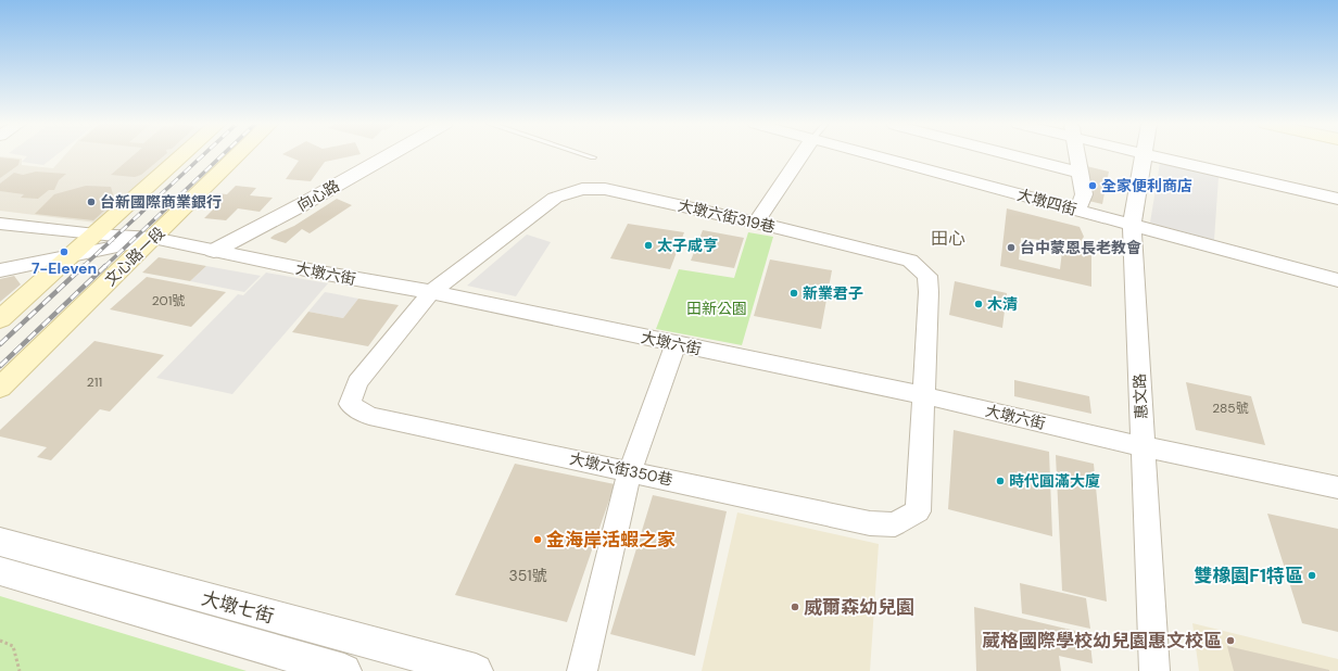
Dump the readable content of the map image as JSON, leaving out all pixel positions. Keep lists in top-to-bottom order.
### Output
{
  "streets": {
    "main road": ["文心路一段"],
    "street": [
      "向心路",
      "大墩四街",
      "大墩六街319巷",
      "大墩六街",
      "惠文路",
      "大墩六街350巷",
      "大墩七街"
    ]
  },
  "crossings": [
    ["向心路", "大墩六街"],
    ["大墩四街", "惠文路"],
    ["大墩六街319巷", "大墩六街"],
    ["大墩六街319巷", "大墩六街350巷"],
    ["文心路一段", "大墩六街"],
    ["大墩六街", "惠文路"],
    ["大墩六街", "大墩六街350巷"]
  ],
  "districts": ["田心"],
  "parks": ["田新公園"],
  "places": [
    "全家便利商店",
    "台新國際商業銀行",
    "太子咸亨",
    "台中蒙恩長老教會",
    "7-Eleven",
    "新業君子",
    "木清",
    "時代圓滿大廈",
    "金海岸活蝦之家",
    "雙橡園F1特區",
    "威爾森幼兒園",
    "葳格國際學校幼兒園惠文校區"
  ],
  "house_numbers": [
    "201號",
    "211",
    "285號",
    "351號"
  ]
}
